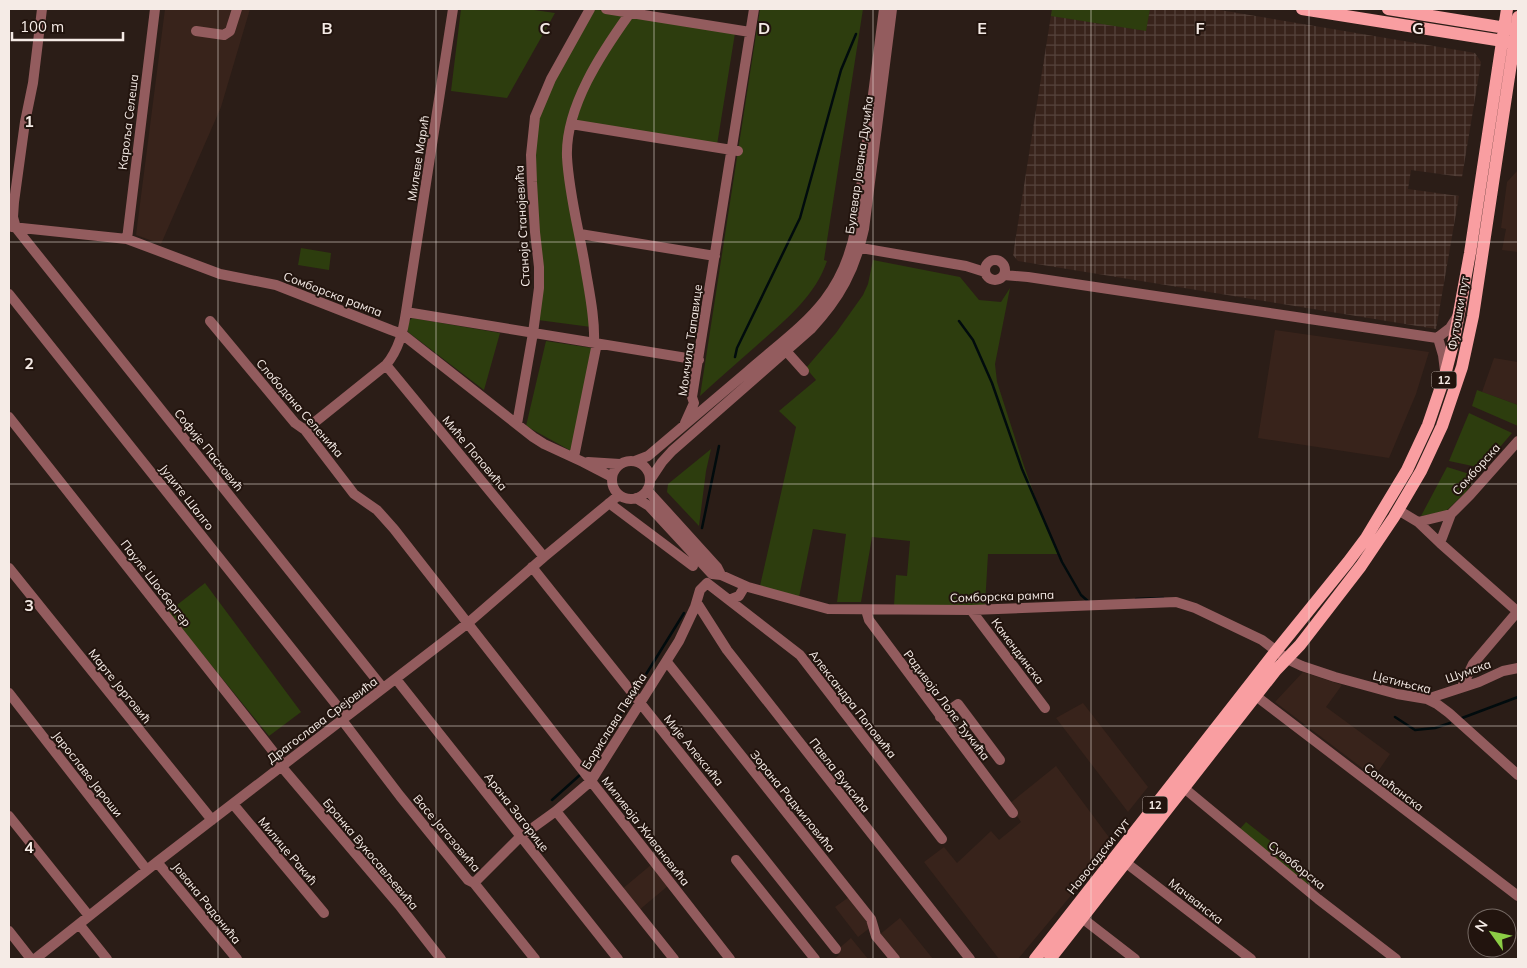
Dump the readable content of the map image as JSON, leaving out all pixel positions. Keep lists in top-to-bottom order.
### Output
{
  "streets": {
    "main road": ["Футошки пут", "12", "Новосадски пут"],
    "street": [
      "Кароља Селеша",
      "Милеве Марић",
      "Булевар Јована Дучића",
      "Станоја Станојевића",
      "Сомборска рампа",
      "Момчила Тапавице",
      "Слободана Селенића",
      "Софије Пасковић",
      "Миће Поповића",
      "Сомборска",
      "Јудите Шалго",
      "Пауле Шосбергер",
      "Камендинска",
      "Шумска",
      "Цетињска",
      "Марте Јорговић",
      "Александра Поповића",
      "Радивоја Лоле Ђукића",
      "Драгослава Срејовића",
      "Борислава Пекића",
      "Мије Алексића",
      "Јарославе Јароши",
      "Павла Вуисића",
      "Сопоћанска",
      "Зорана Радмиловића",
      "Арона Загорице",
      "Миливоја Живановића",
      "Васе Јагазовића",
      "Милице Ракић",
      "Бранка Вукосављевића",
      "Сувоборска",
      "Мачванска",
      "Јована Радонића"
    ]
  },
  "crossings": [
    ["Кароља Селеша", "Сомборска рампа"],
    ["Милеве Марић", "Сомборска рампа"],
    ["Милеве Марић", "Слободана Селенића"],
    ["Милеве Марић", "Миће Поповића"],
    ["Булевар Јована Дучића", "Сомборска рампа"],
    ["Булевар Јована Дучића", "Момчила Тапавице"],
    ["Булевар Јована Дучића", "Драгослава Срејовића"],
    ["Станоја Станојевића", "Сомборска рампа"],
    ["Сомборска рампа", "Футошки пут"],
    ["Сомборска рампа", "Софије Пасковић"],
    ["Сомборска рампа", "Камендинска"],
    ["Сомборска рампа", "Цетињска"],
    ["Сомборска рампа", "Радивоја Лоле Ђукића"],
    ["Сомборска рампа", "Драгослава Срејовића"],
    ["Сомборска рампа", "Новосадски пут"],
    ["Футошки пут", "12"],
    ["Футошки пут", "Цетињска"],
    ["Футошки пут", "Новосадски пут"],
    ["Слободана Селенића", "Драгослава Срејовића"],
    ["Слободана Селенића", "Миливоја Живановића"],
    ["Софије Пасковић", "Драгослава Срејовића"],
    ["Миће Поповића", "Драгослава Срејовића"],
    ["Јудите Шалго", "Драгослава Срејовића"],
    ["Јудите Шалго", "Васе Јагазовића"],
    ["Пауле Шосбергер", "Драгослава Срејовића"],
    ["Пауле Шосбергер", "Бранка Вукосављевића"],
    ["Шумска", "Цетињска"],
    ["Цетињска", "Новосадски пут"],
    ["Марте Јорговић", "Драгослава Срејовића"],
    ["Александра Поповића", "Борислава Пекића"],
    ["Драгослава Срејовића", "Мије Алексића"],
    ["Драгослава Срејовића", "Јарославе Јароши"],
    ["Драгослава Срејовића", "Арона Загорице"],
    ["Драгослава Срејовића", "Миливоја Живановића"],
    ["Драгослава Срејовића", "Васе Јагазовића"],
    ["Драгослава Срејовића", "Милице Ракић"],
    ["Драгослава Срејовића", "Бранка Вукосављевића"],
    ["Драгослава Срејовића", "Јована Радонића"],
    ["Борислава Пекића", "Мије Алексића"],
    ["Борислава Пекића", "Павла Вуисића"],
    ["Борислава Пекића", "Зорана Радмиловића"],
    ["Борислава Пекића", "Арона Загорице"],
    ["Борислава Пекића", "Миливоја Живановића"],
    ["Борислава Пекића", "Васе Јагазовића"],
    ["Сопоћанска", "Новосадски пут"],
    ["Новосадски пут", "Сувоборска"],
    ["Новосадски пут", "Мачванска"]
  ],
  "scale_bar": "100 m",
  "north": "top left",
  "grid": {
    "columns": [
      "B",
      "C",
      "D",
      "E",
      "F",
      "G"
    ],
    "rows": [
      "1",
      "2",
      "3",
      "4"
    ]
  }
}
